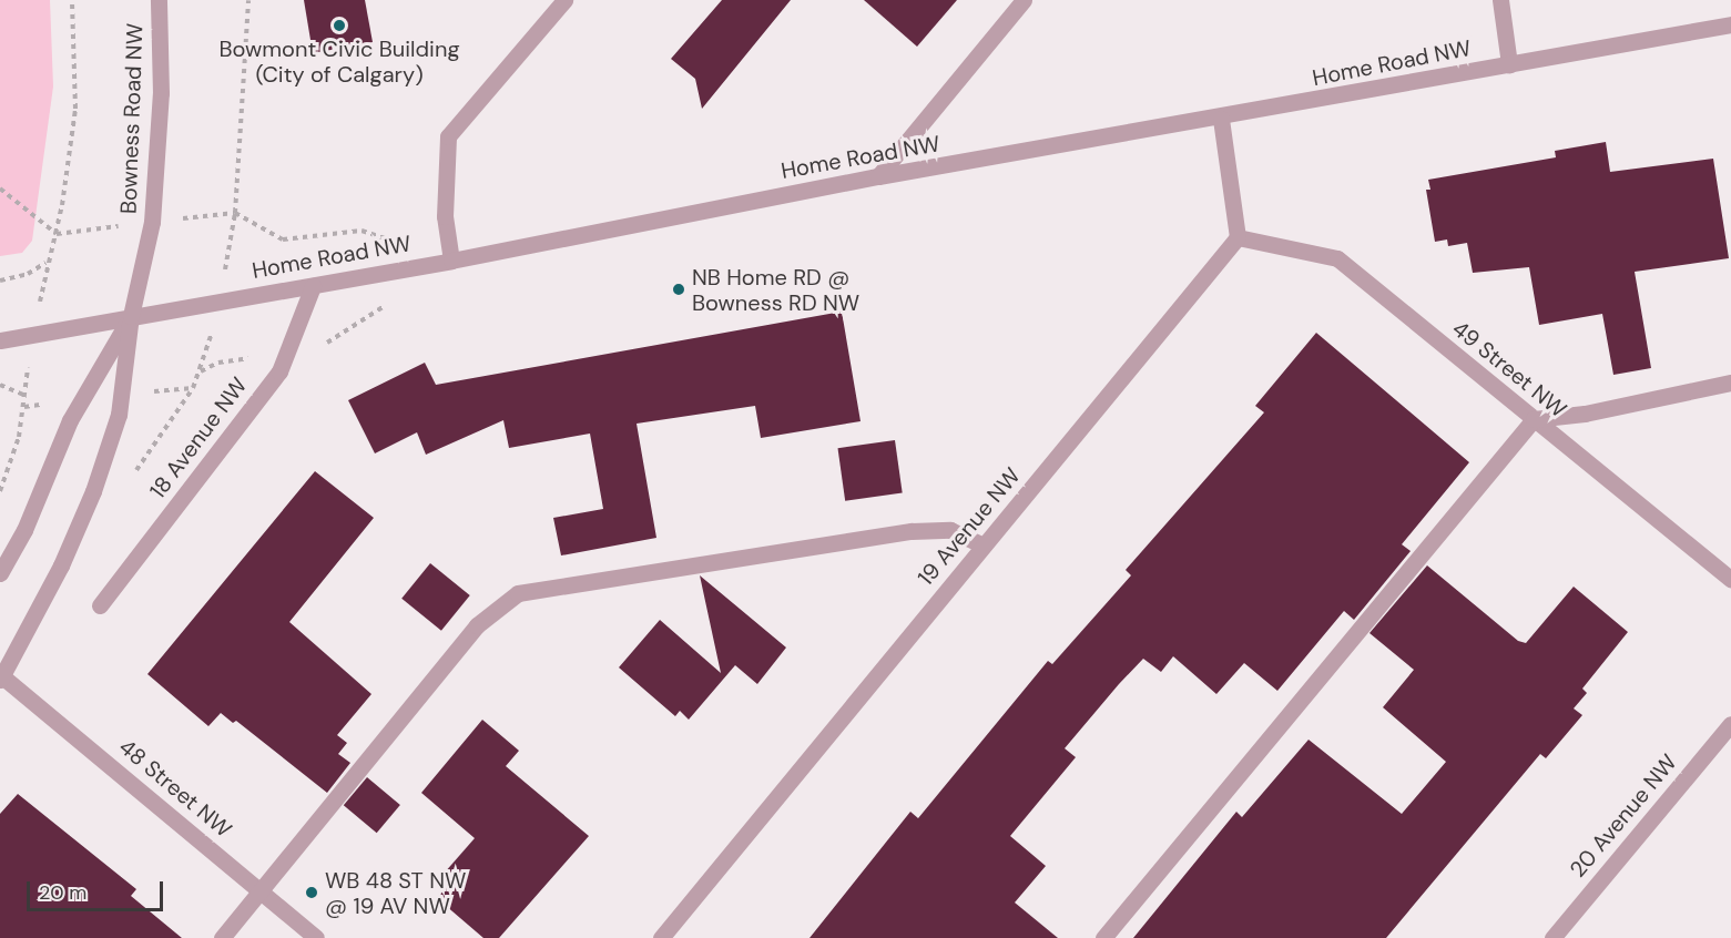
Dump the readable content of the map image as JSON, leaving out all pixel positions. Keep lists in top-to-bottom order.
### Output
{
  "streets": {
    "street": [
      "Home Road NW",
      "Bowness Road NW",
      "49 Street NW",
      "18 Avenue NW",
      "19 Avenue NW",
      "48 Street NW",
      "20 Avenue NW"
    ]
  },
  "crossings": [
    ["Home Road NW", "Bowness Road NW"],
    ["Home Road NW", "18 Avenue NW"],
    ["Bowness Road NW", "48 Street NW"],
    ["49 Street NW", "19 Avenue NW"]
  ],
  "places": ["Bowmont Civic Building (City of Calgary)", "NB Home RD @ Bowness RD NW", "WB 48 ST NW @ 19 AV NW"],
  "scale_bar": "20 m"
}
